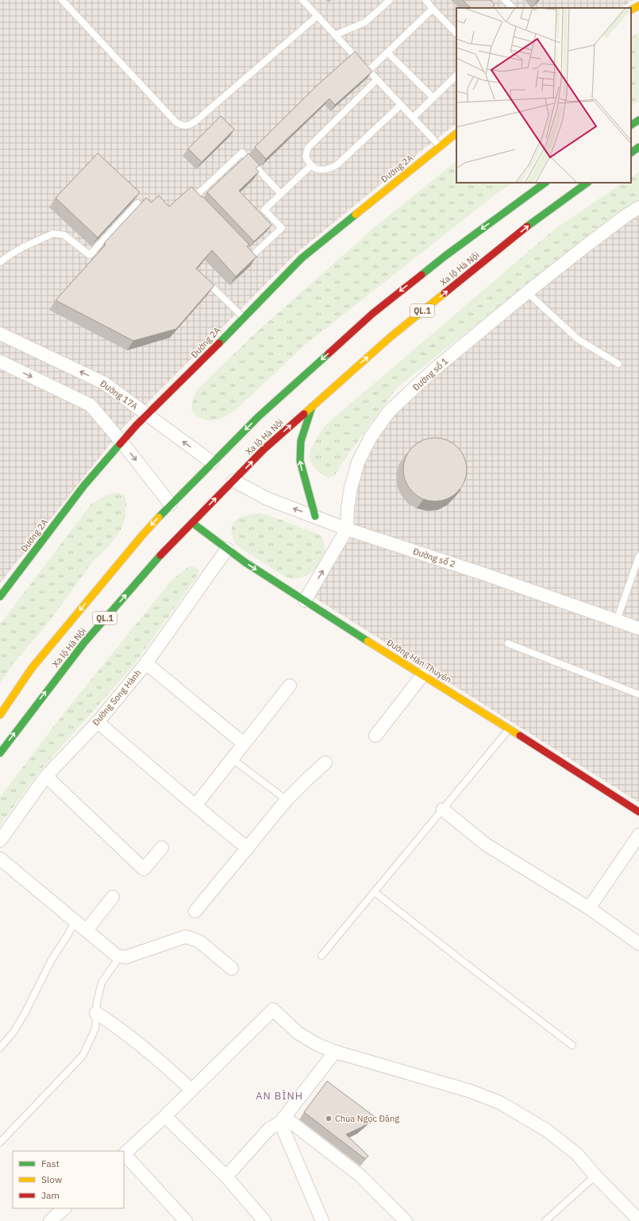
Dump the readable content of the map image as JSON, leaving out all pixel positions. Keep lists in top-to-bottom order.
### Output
{
  "streets": {
    "main road": [
      "Đường 2A",
      "Xa lộ Hà Nội",
      "QL.1",
      "Đường Hàn Thuyên"
    ],
    "street": [
      "Đường số 1",
      "Đường 17A",
      "Đường số 2",
      "Đường Song Hành"
    ]
  },
  "crossings": [
    ["Đường 2A", "Đường 17A"],
    ["Xa lộ Hà Nội", "Đường 17A"],
    ["Xa lộ Hà Nội", "Đường số 2"],
    ["Xa lộ Hà Nội", "Đường Hàn Thuyên"],
    ["Đường số 1", "Đường số 2"],
    ["Đường số 1", "Đường Hàn Thuyên"],
    ["Đường Hàn Thuyên", "Đường Song Hành"]
  ],
  "districts": ["AN BÌNH"],
  "places": ["Chùa Ngọc Đăng"],
  "legend": ["Fast", "Slow", "Jam"]
}
